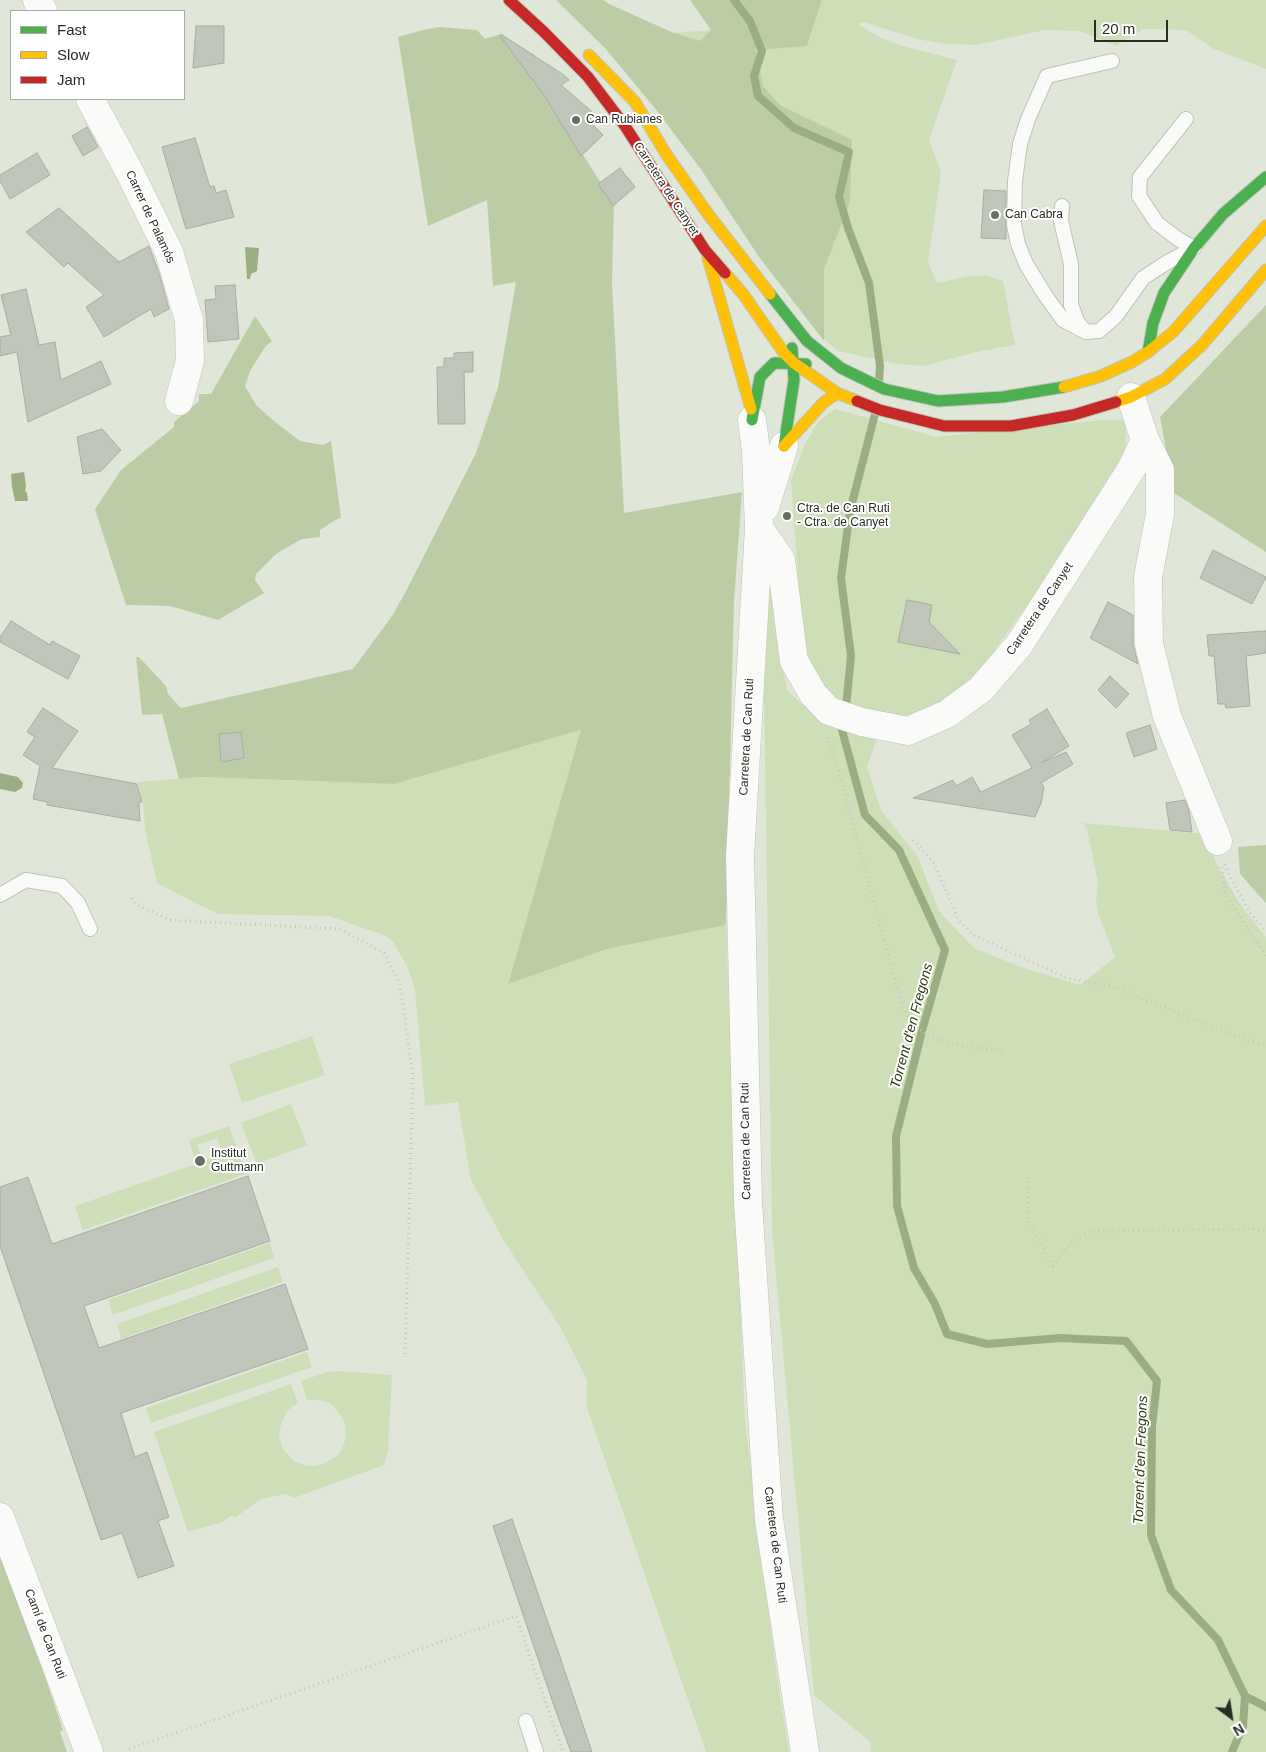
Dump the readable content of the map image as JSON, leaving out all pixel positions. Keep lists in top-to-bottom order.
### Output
{
  "streets": {
    "street": [
      "Carretera de Canyet",
      "Carrer de Palamós",
      "Carretera de Can Ruti",
      "Camí de Can Ruti"
    ]
  },
  "crossings": [
    ["Carretera de Canyet", "Carretera de Can Ruti"]
  ],
  "water": ["Torrent d'en Fregons"],
  "places": [
    "Can Rubianes",
    "Can Cabra",
    "Ctra. de Can Ruti - Ctra. de Canyet",
    "Institut Guttmann"
  ],
  "legend": ["Fast", "Slow", "Jam"],
  "scale_bar": "20 m",
  "north": "bottom right"
}
